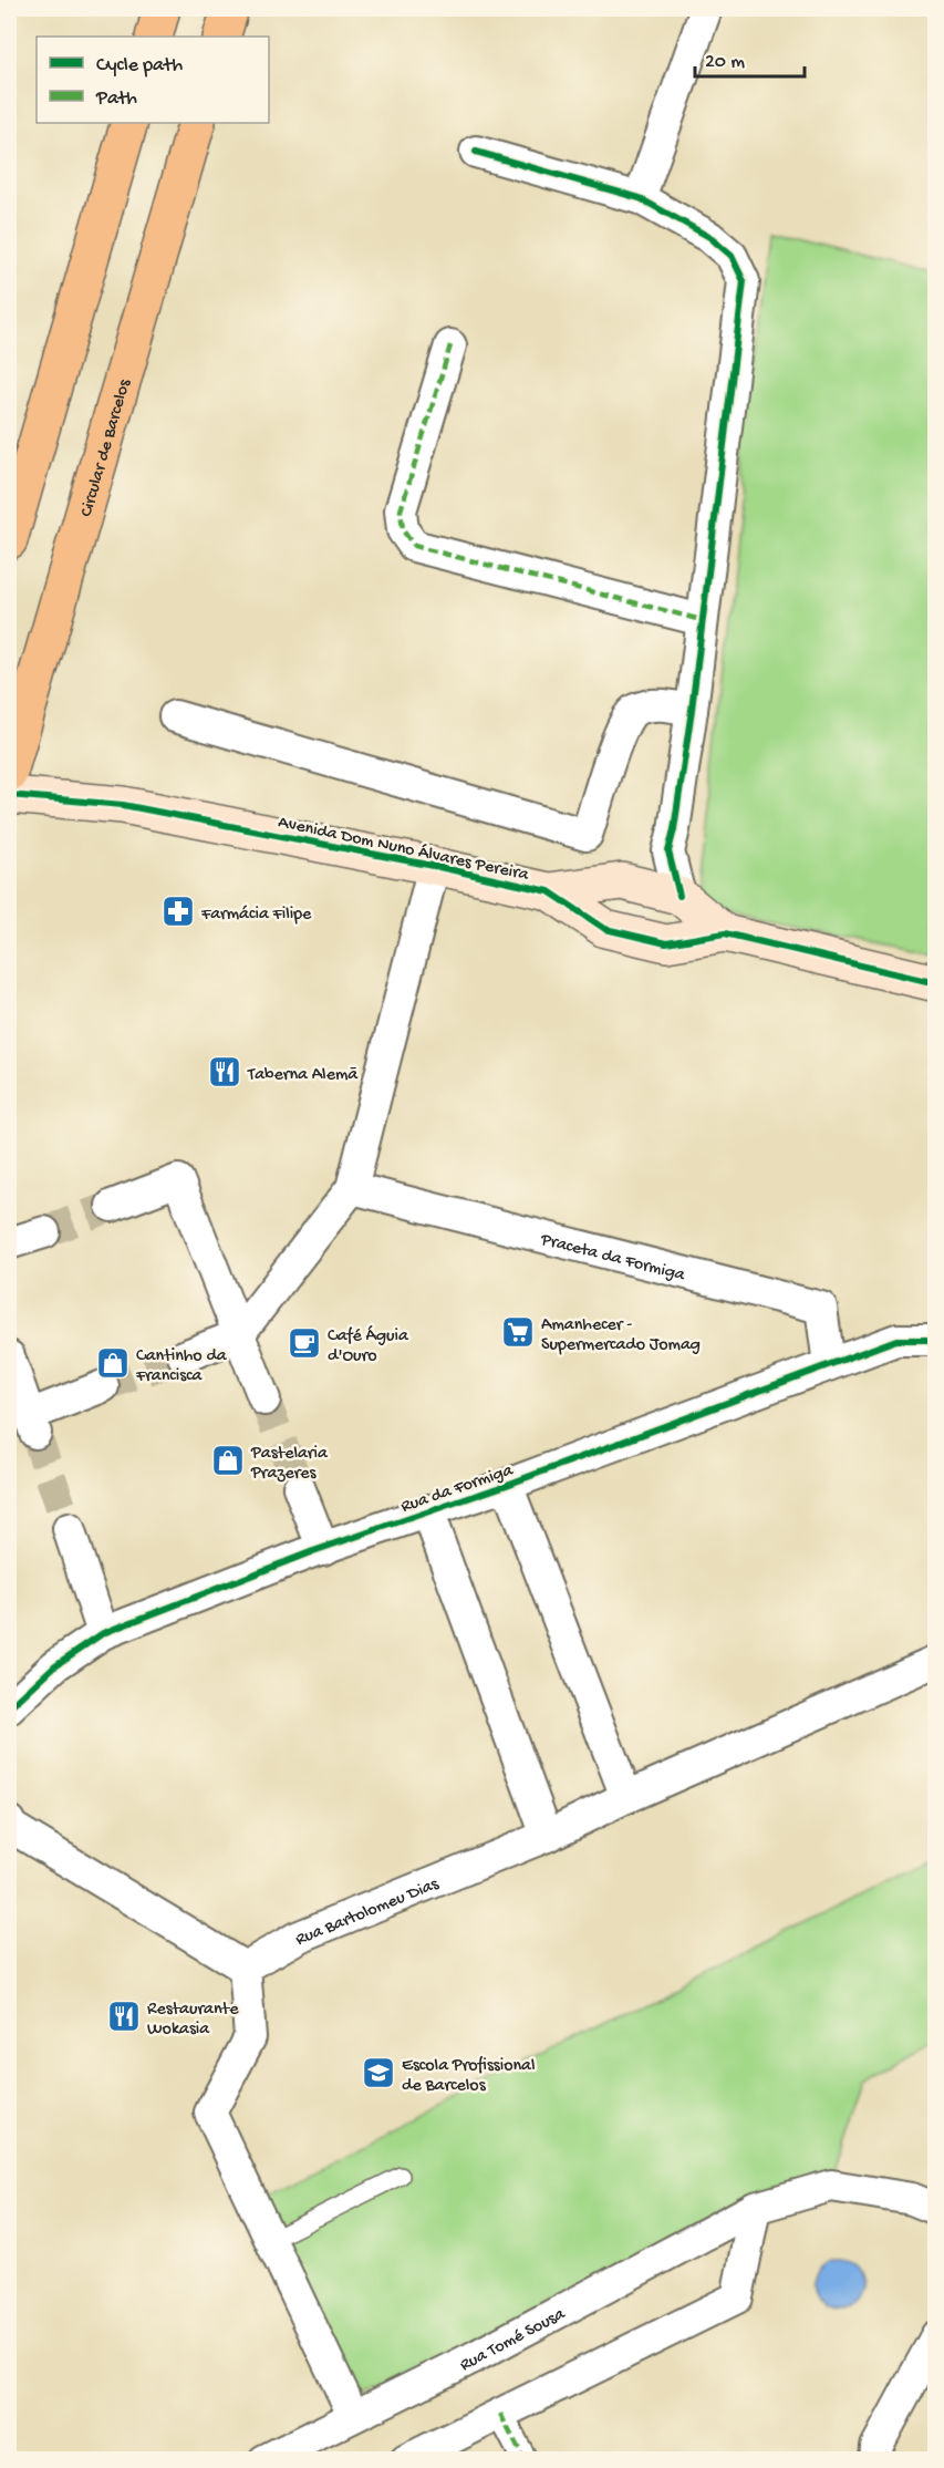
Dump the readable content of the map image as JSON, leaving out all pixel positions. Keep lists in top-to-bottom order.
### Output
{
  "streets": {
    "main road": ["Circular de Barcelos", "Avenida Dom Nuno Álvares Pereira"],
    "street": [
      "Praceta da Formiga",
      "Rua da Formiga",
      "Rua Bartolomeu Dias",
      "Rua Tomé Sousa"
    ]
  },
  "crossings": [
    ["Praceta da Formiga", "Rua da Formiga"]
  ],
  "places": {
    "pharmacy": ["Farmácia Filipe"],
    "restaurant": ["Taberna Alemã", "Restaurante Wokasia"],
    "supermarket": ["Amanhecer - Supermercado Jomag"],
    "cafe": ["Café Águia d'Ouro"],
    "shop": ["Cantinho da Francisca", "Pastelaria Prazeres"],
    "school or university": ["Escola Profissional de Barcelos"]
  },
  "legend": ["Cycle path", "Path"],
  "scale_bar": "20 m"
}
